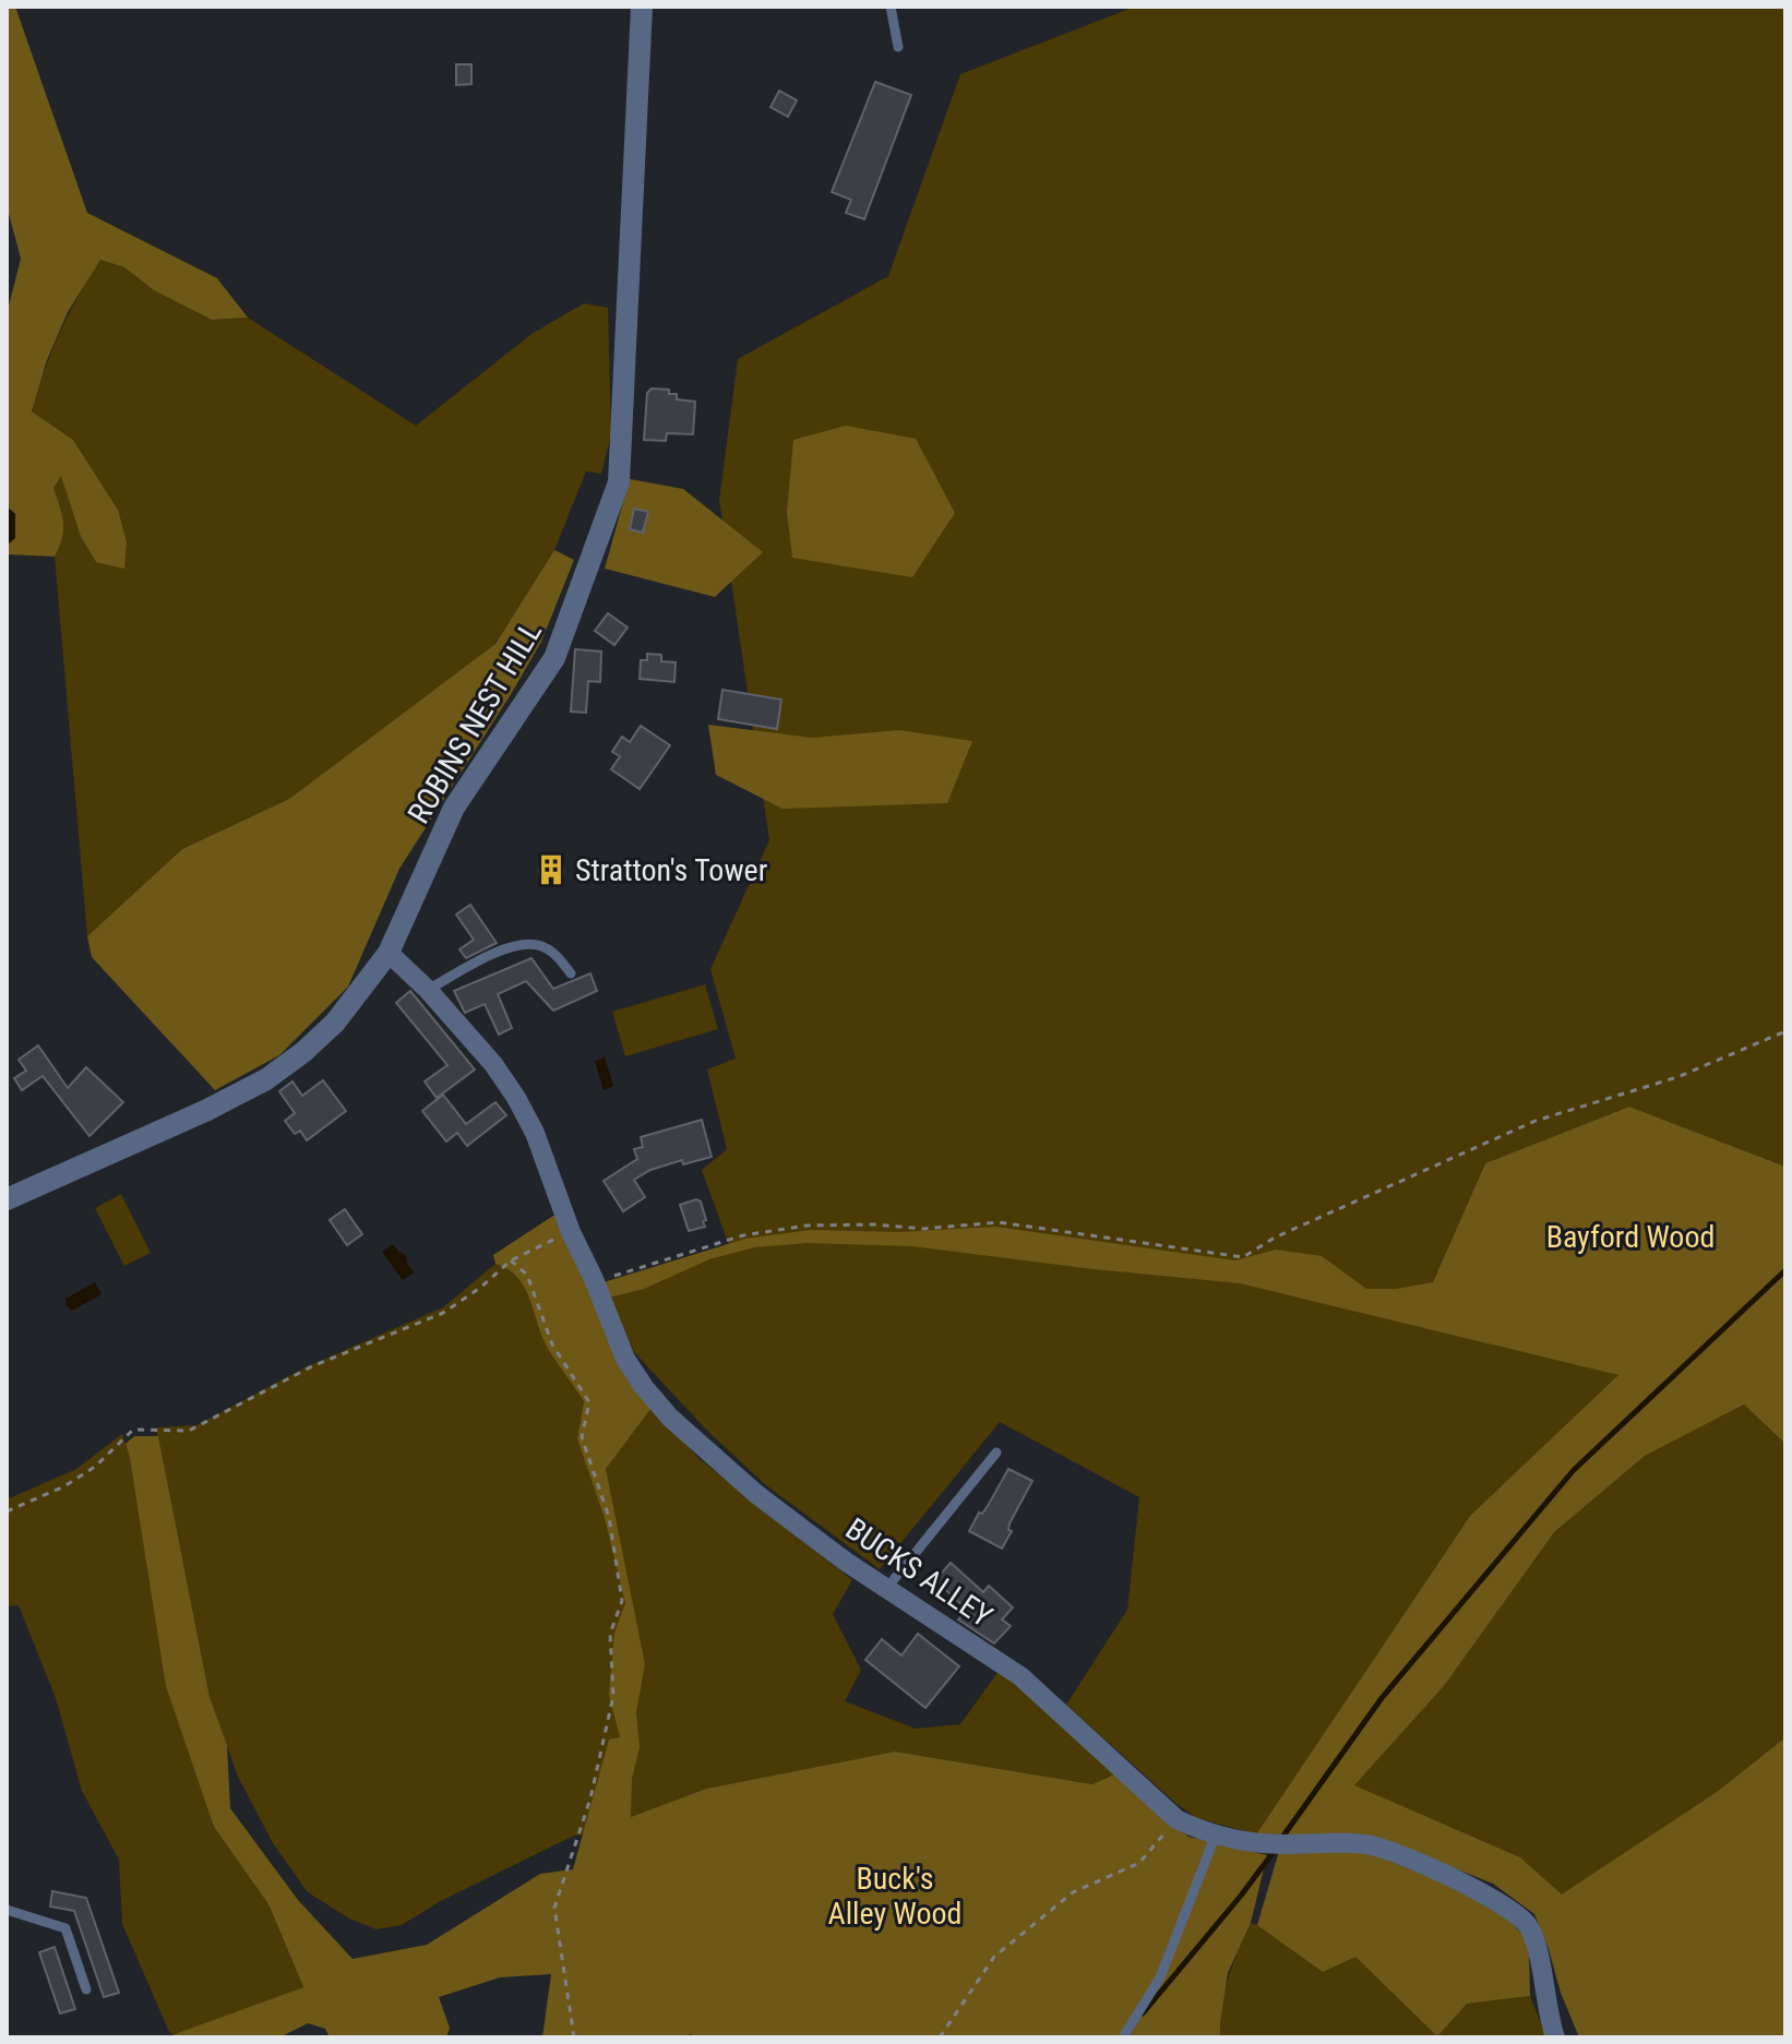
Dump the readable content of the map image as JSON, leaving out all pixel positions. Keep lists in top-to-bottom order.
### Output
{
  "streets": {
    "street": ["ROBINS NEST HILL", "BUCKS ALLEY"]
  },
  "crossings": [
    ["ROBINS NEST HILL", "BUCKS ALLEY"]
  ],
  "parks": ["Bayford Wood", "Buck's Alley Wood"],
  "places": {
    "building": ["Stratton's Tower"]
  }
}
